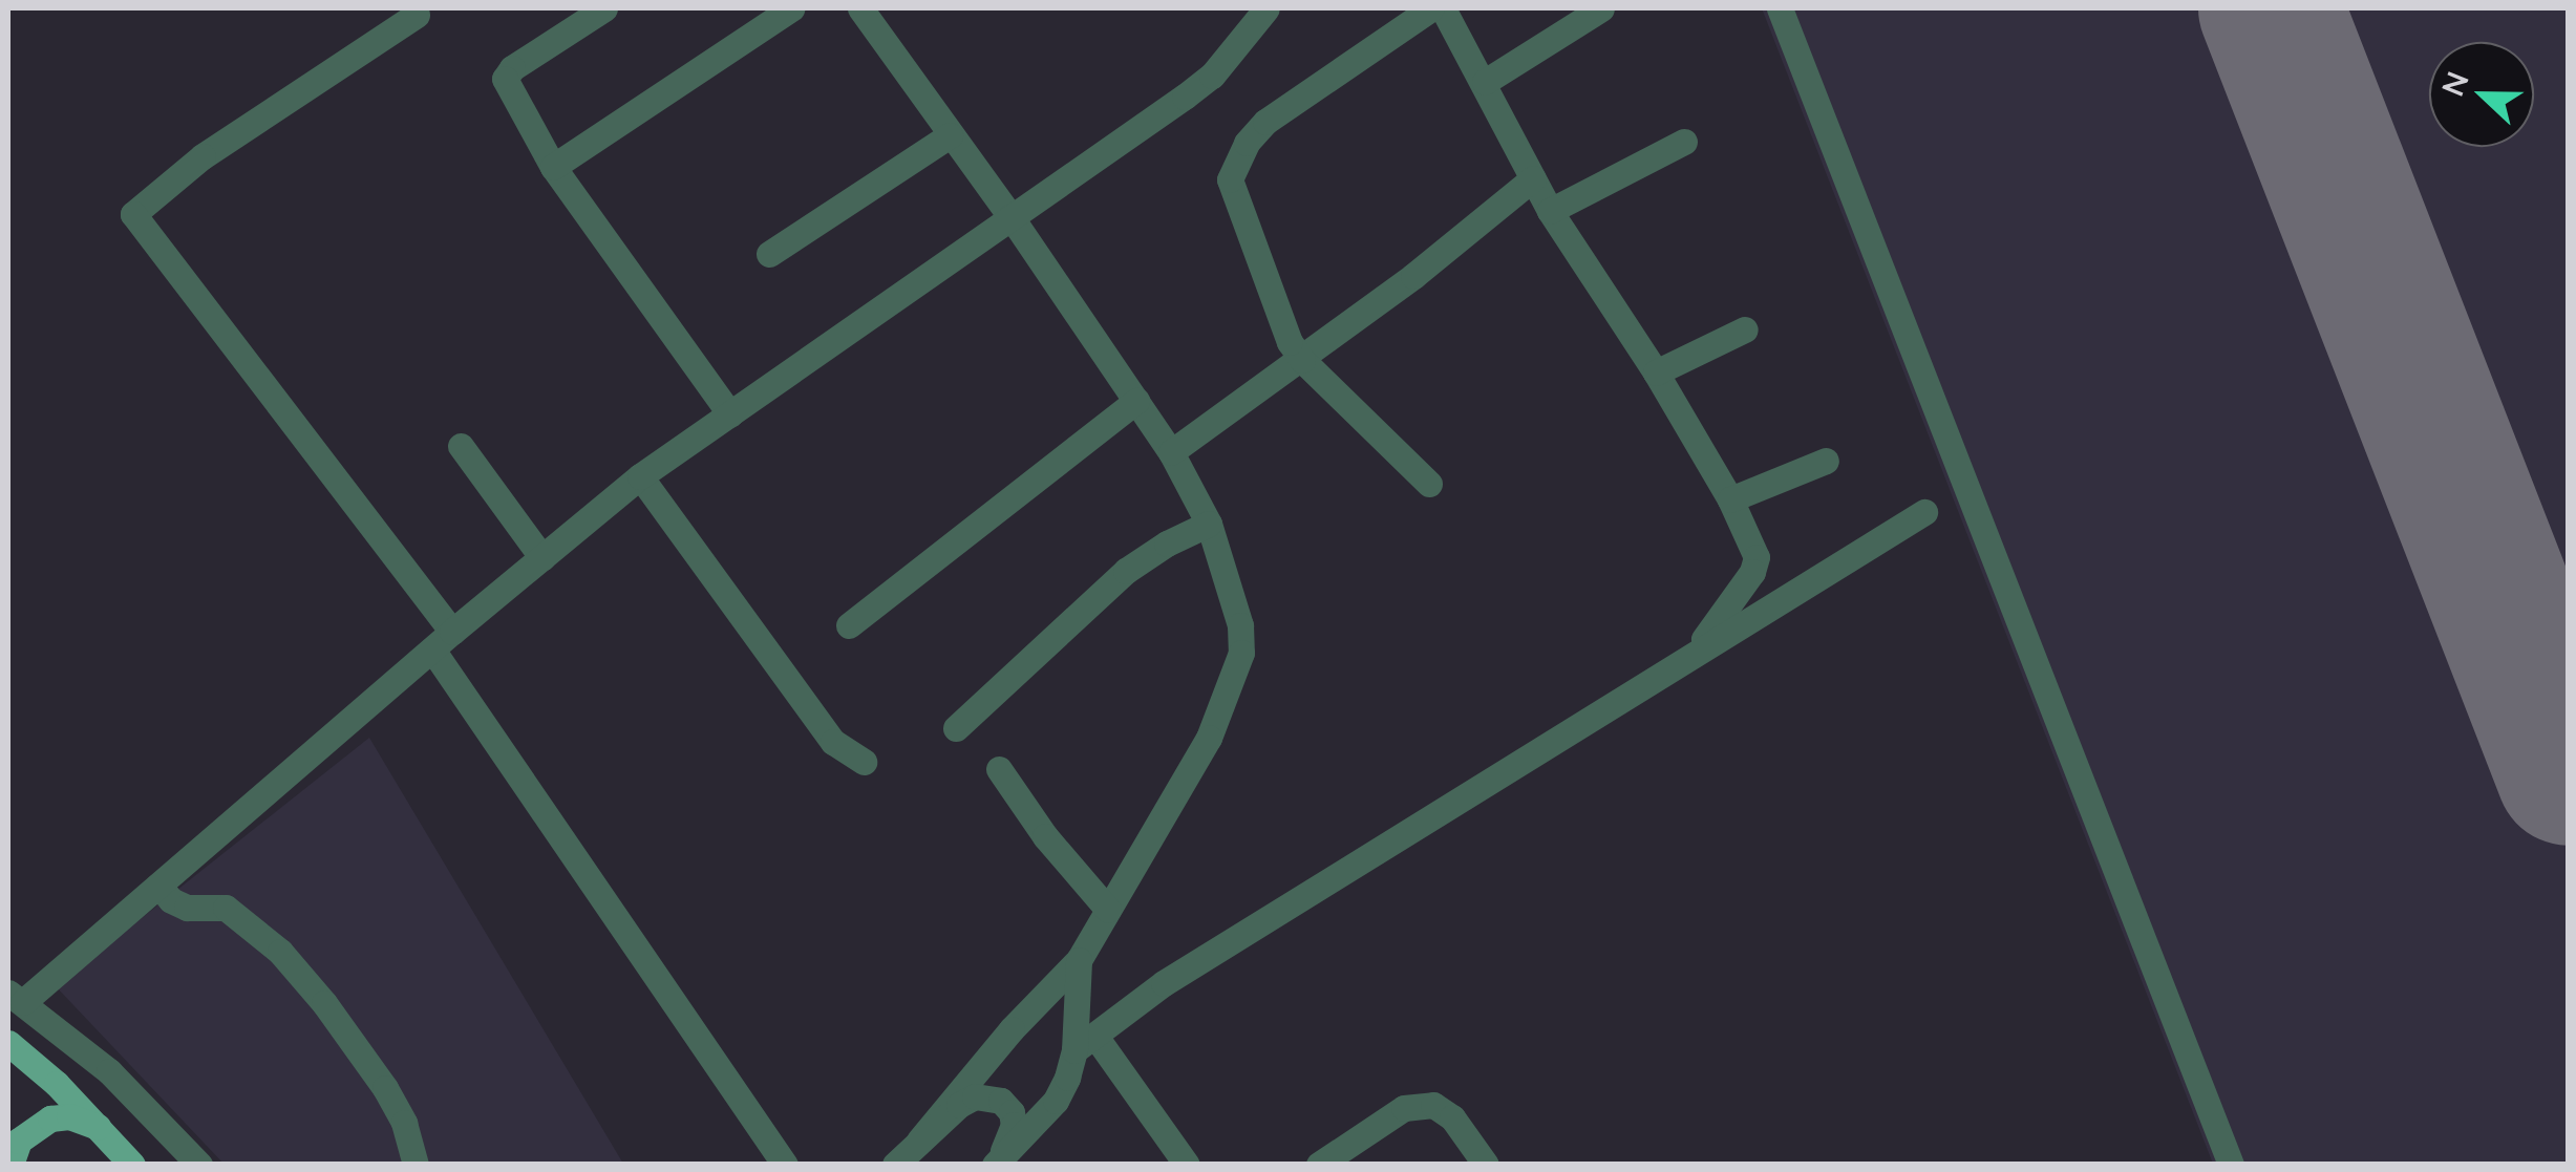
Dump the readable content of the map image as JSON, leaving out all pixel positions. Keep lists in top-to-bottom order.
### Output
{
  "north": "left"
}
